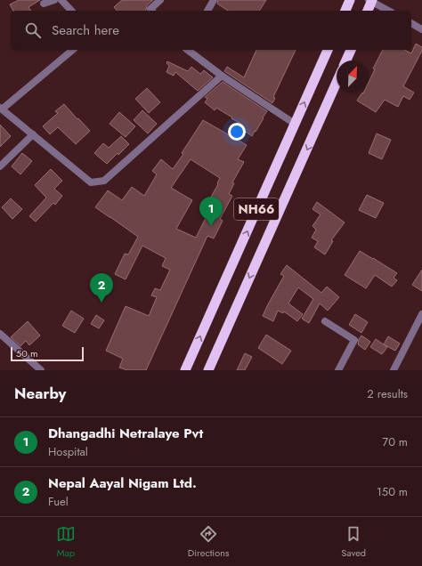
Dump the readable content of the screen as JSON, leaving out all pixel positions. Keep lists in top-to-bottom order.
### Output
{
  "streets": {
    "highway": ["NH66"]
  },
  "scale_bar": "50 m",
  "north": "top right",
  "page": {
    "search": "Search here",
    "pins": ["1", "2"],
    "scale": "50 m",
    "heading": ["Nearby", "2 results"],
    "list": [
      {
        "mark": "1",
        "name": "Dhangadhi Netralaye Pvt",
        "note": "Hospital",
        "value": "70 m"
      },
      {
        "mark": "2",
        "name": "Nepal Aayal Nigam Ltd.",
        "note": "Fuel",
        "value": "150 m"
      }
    ],
    "nav": ["Map", "Directions", "Saved"]
  }
}
